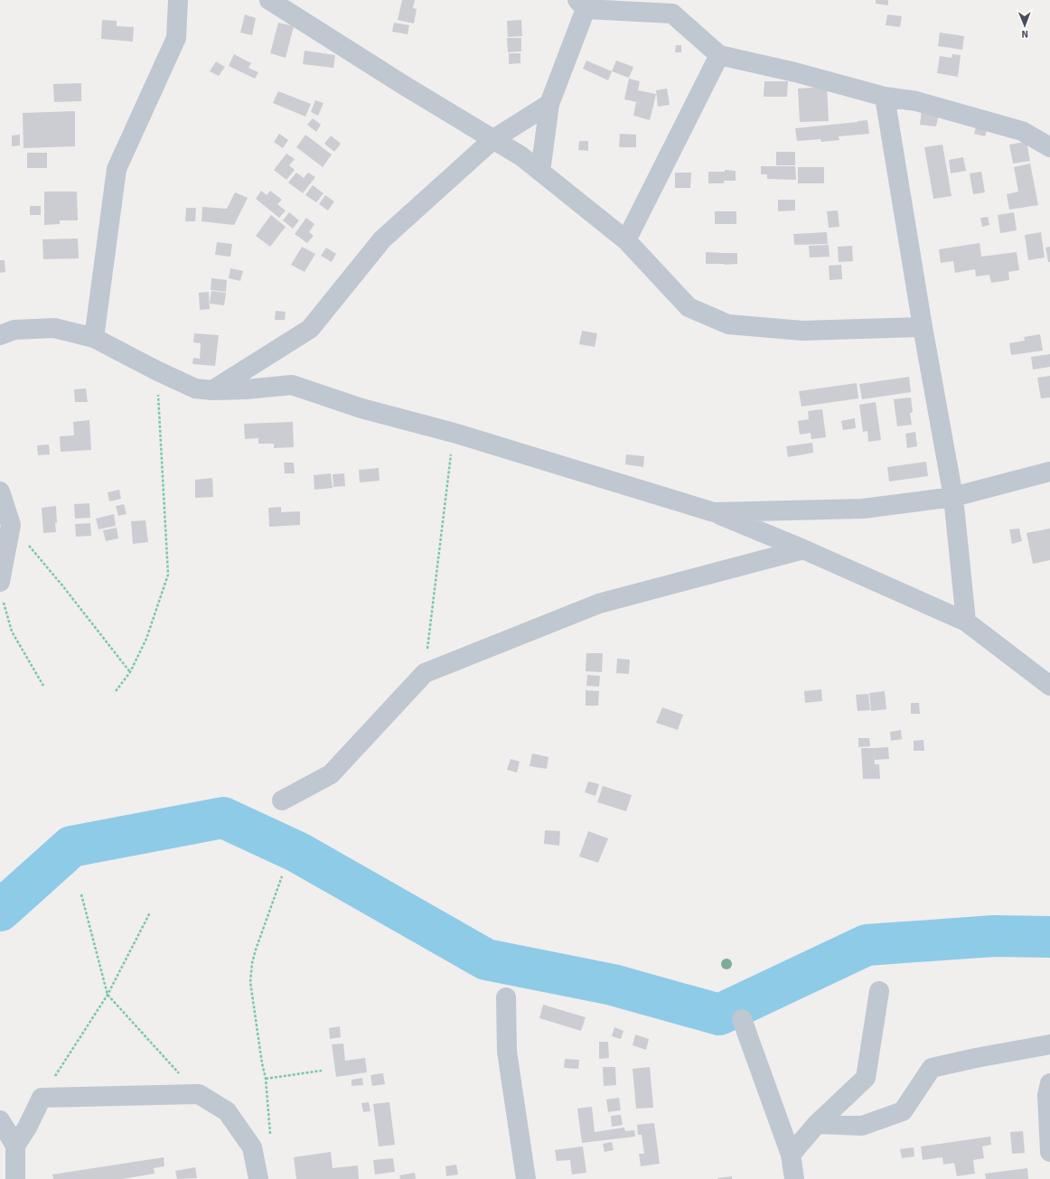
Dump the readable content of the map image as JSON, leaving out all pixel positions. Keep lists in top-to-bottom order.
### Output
{
  "north": "bottom"
}
